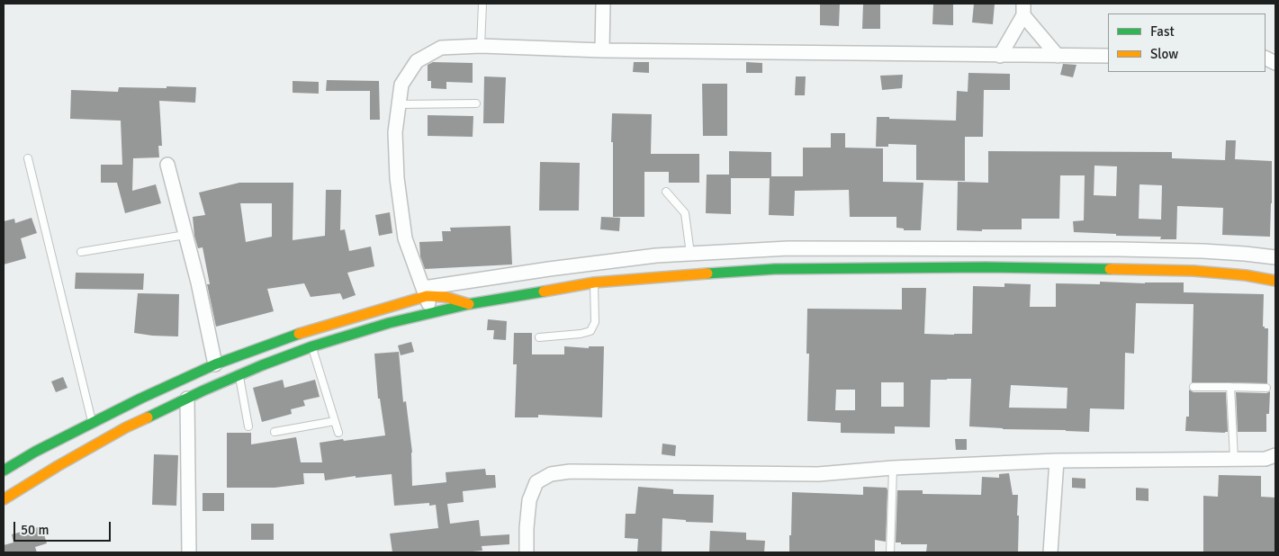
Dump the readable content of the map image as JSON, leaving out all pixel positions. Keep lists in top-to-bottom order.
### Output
{
  "legend": ["Fast", "Slow"],
  "scale_bar": "50 m"
}
